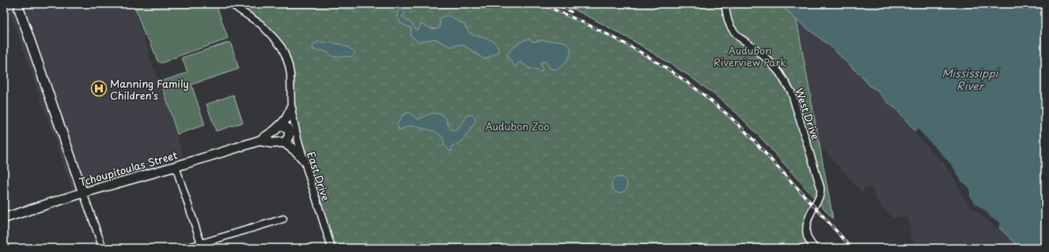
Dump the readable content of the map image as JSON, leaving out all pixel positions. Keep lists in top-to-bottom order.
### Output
{
  "streets": {
    "street": ["West Drive", "Tchoupitoulas Street", "East Drive"]
  },
  "crossings": [
    ["Tchoupitoulas Street", "East Drive"]
  ],
  "water": ["Mississippi River"],
  "parks": ["Audubon Riverview Park", "Audubon Zoo"],
  "places": {
    "hospital": ["Manning Family Children's"]
  }
}
